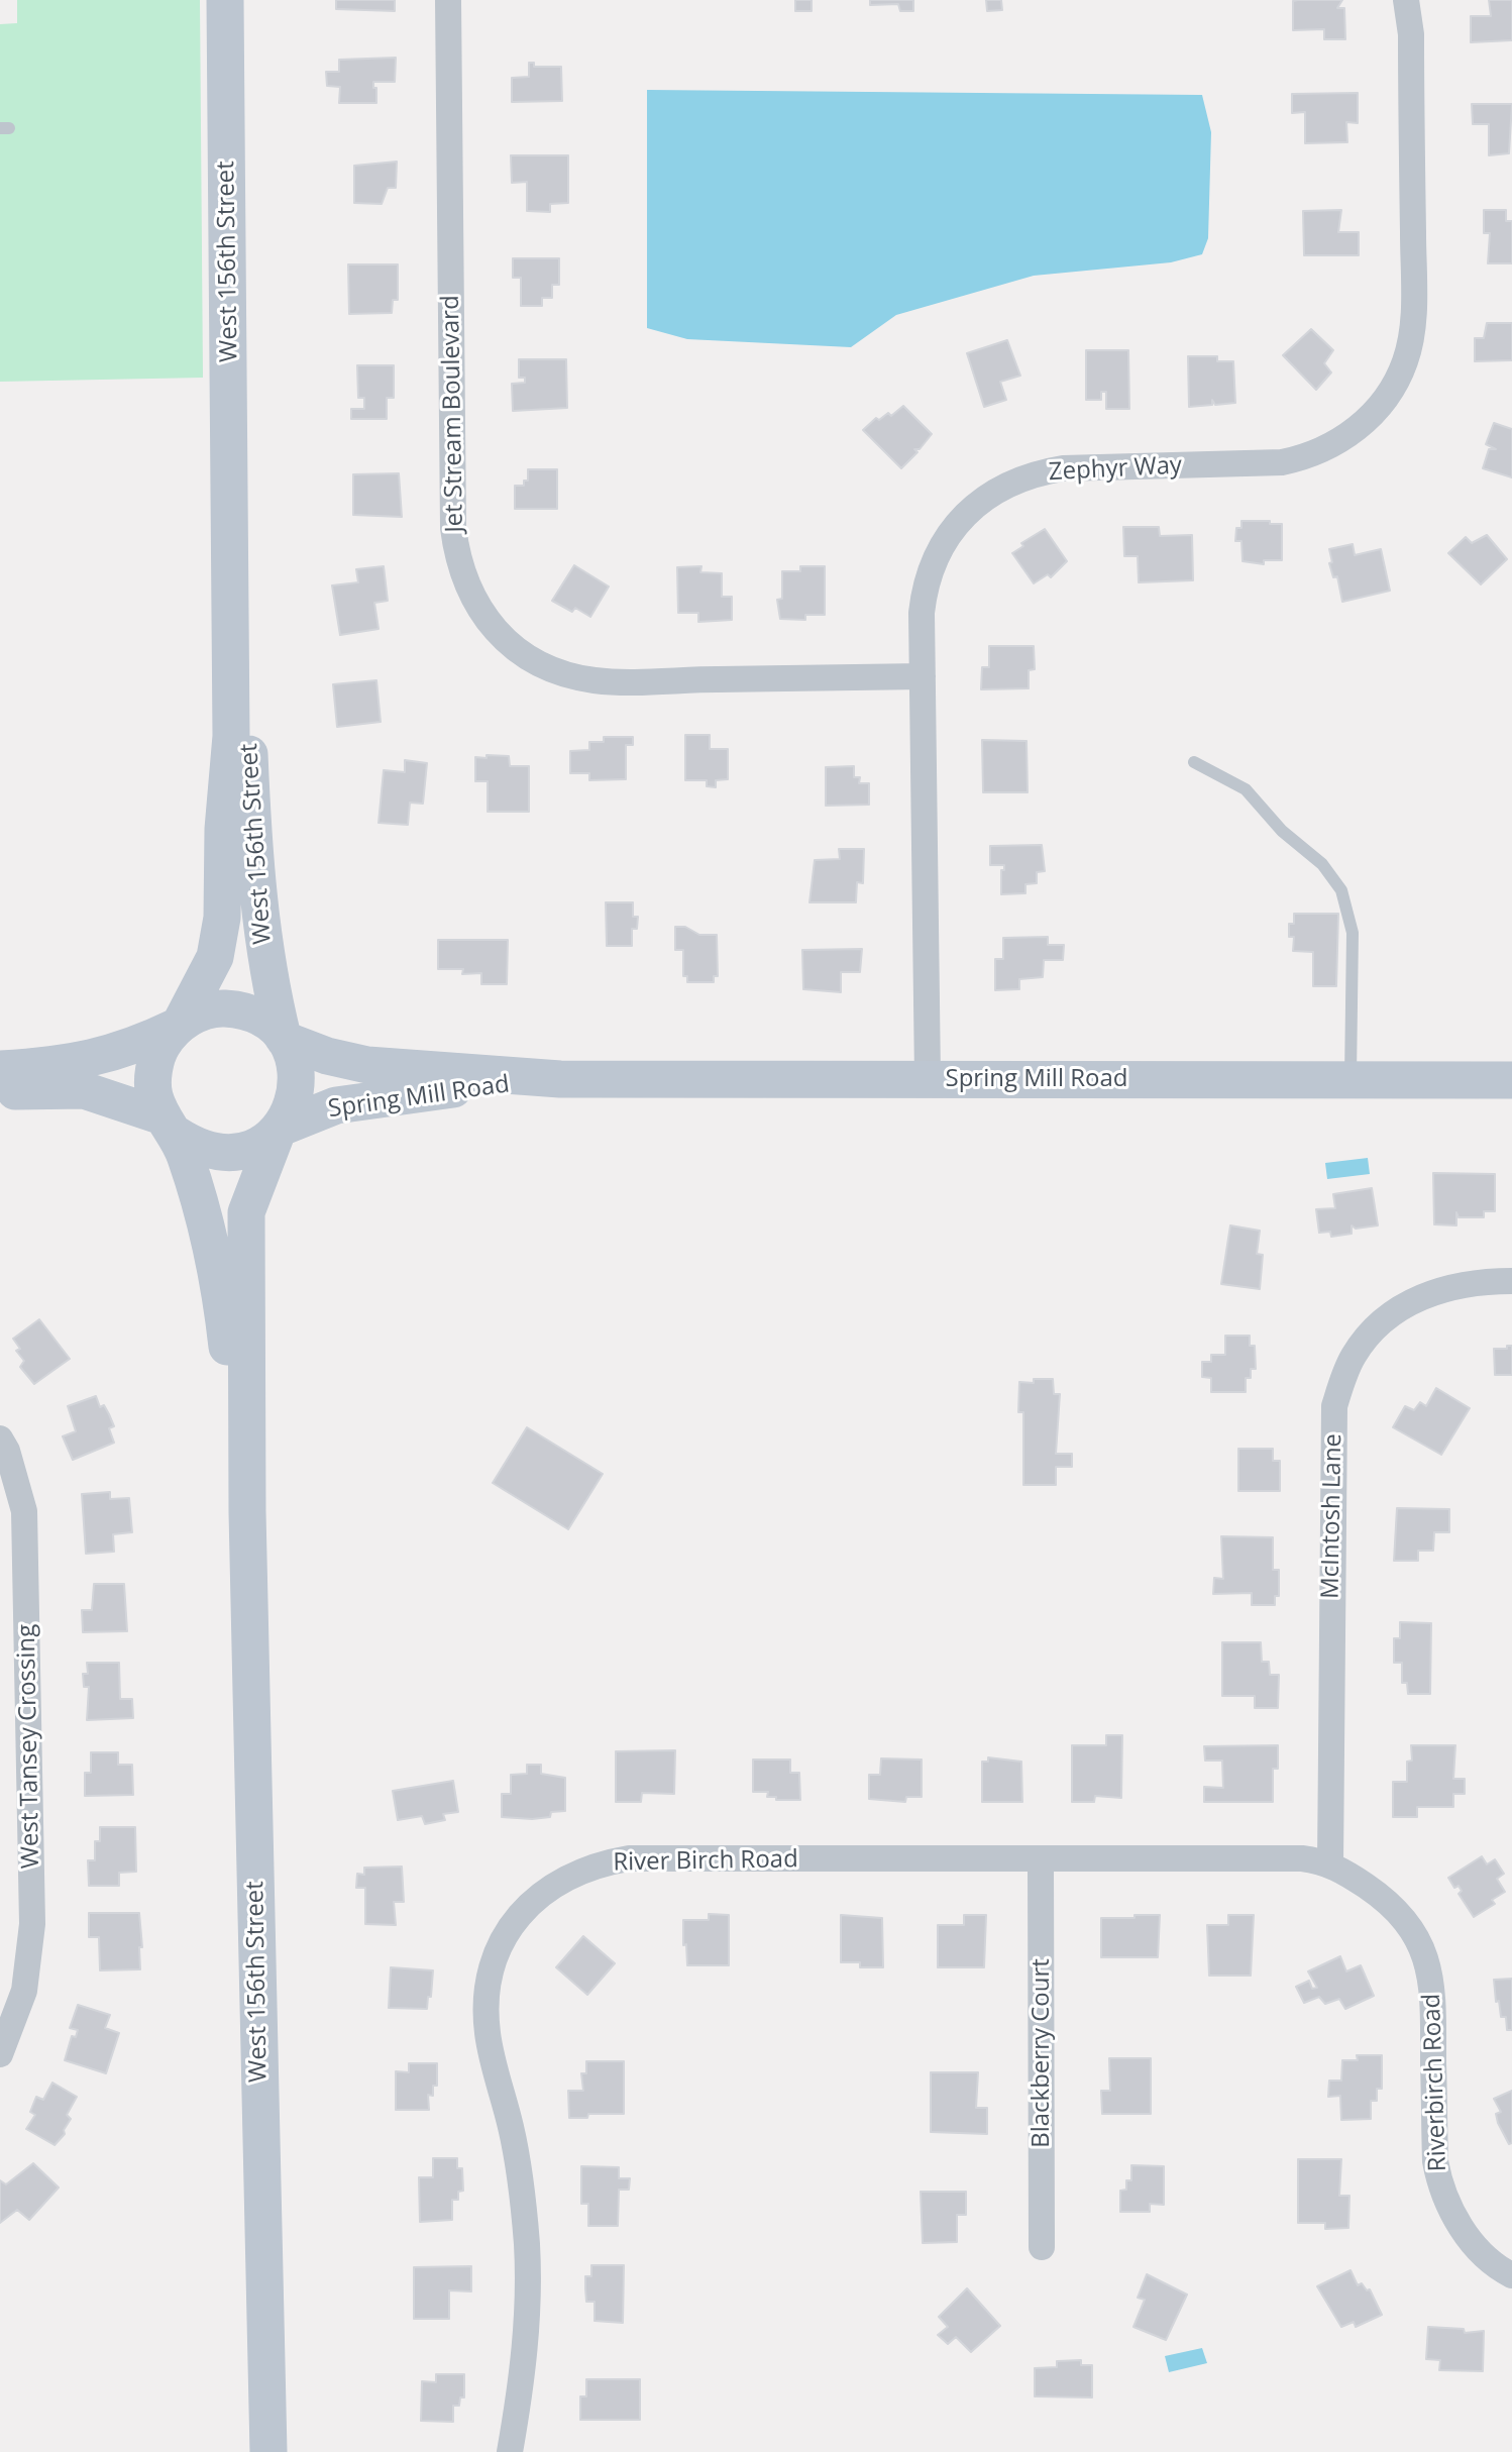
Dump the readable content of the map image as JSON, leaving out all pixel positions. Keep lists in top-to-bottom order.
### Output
{
  "streets": {
    "street": [
      "West 156th Street",
      "Jet Stream Boulevard",
      "Zephyr Way",
      "Spring Mill Road",
      "McIntosh Lane",
      "West Tansey Crossing",
      "River Birch Road",
      "Blackberry Court",
      "Riverbirch Road"
    ]
  },
  "crossings": [
    ["West 156th Street", "Spring Mill Road"],
    ["Jet Stream Boulevard", "Zephyr Way"],
    ["Zephyr Way", "Spring Mill Road"],
    ["McIntosh Lane", "River Birch Road"],
    ["McIntosh Lane", "Riverbirch Road"],
    ["River Birch Road", "Blackberry Court"],
    ["River Birch Road", "Riverbirch Road"]
  ]
}
